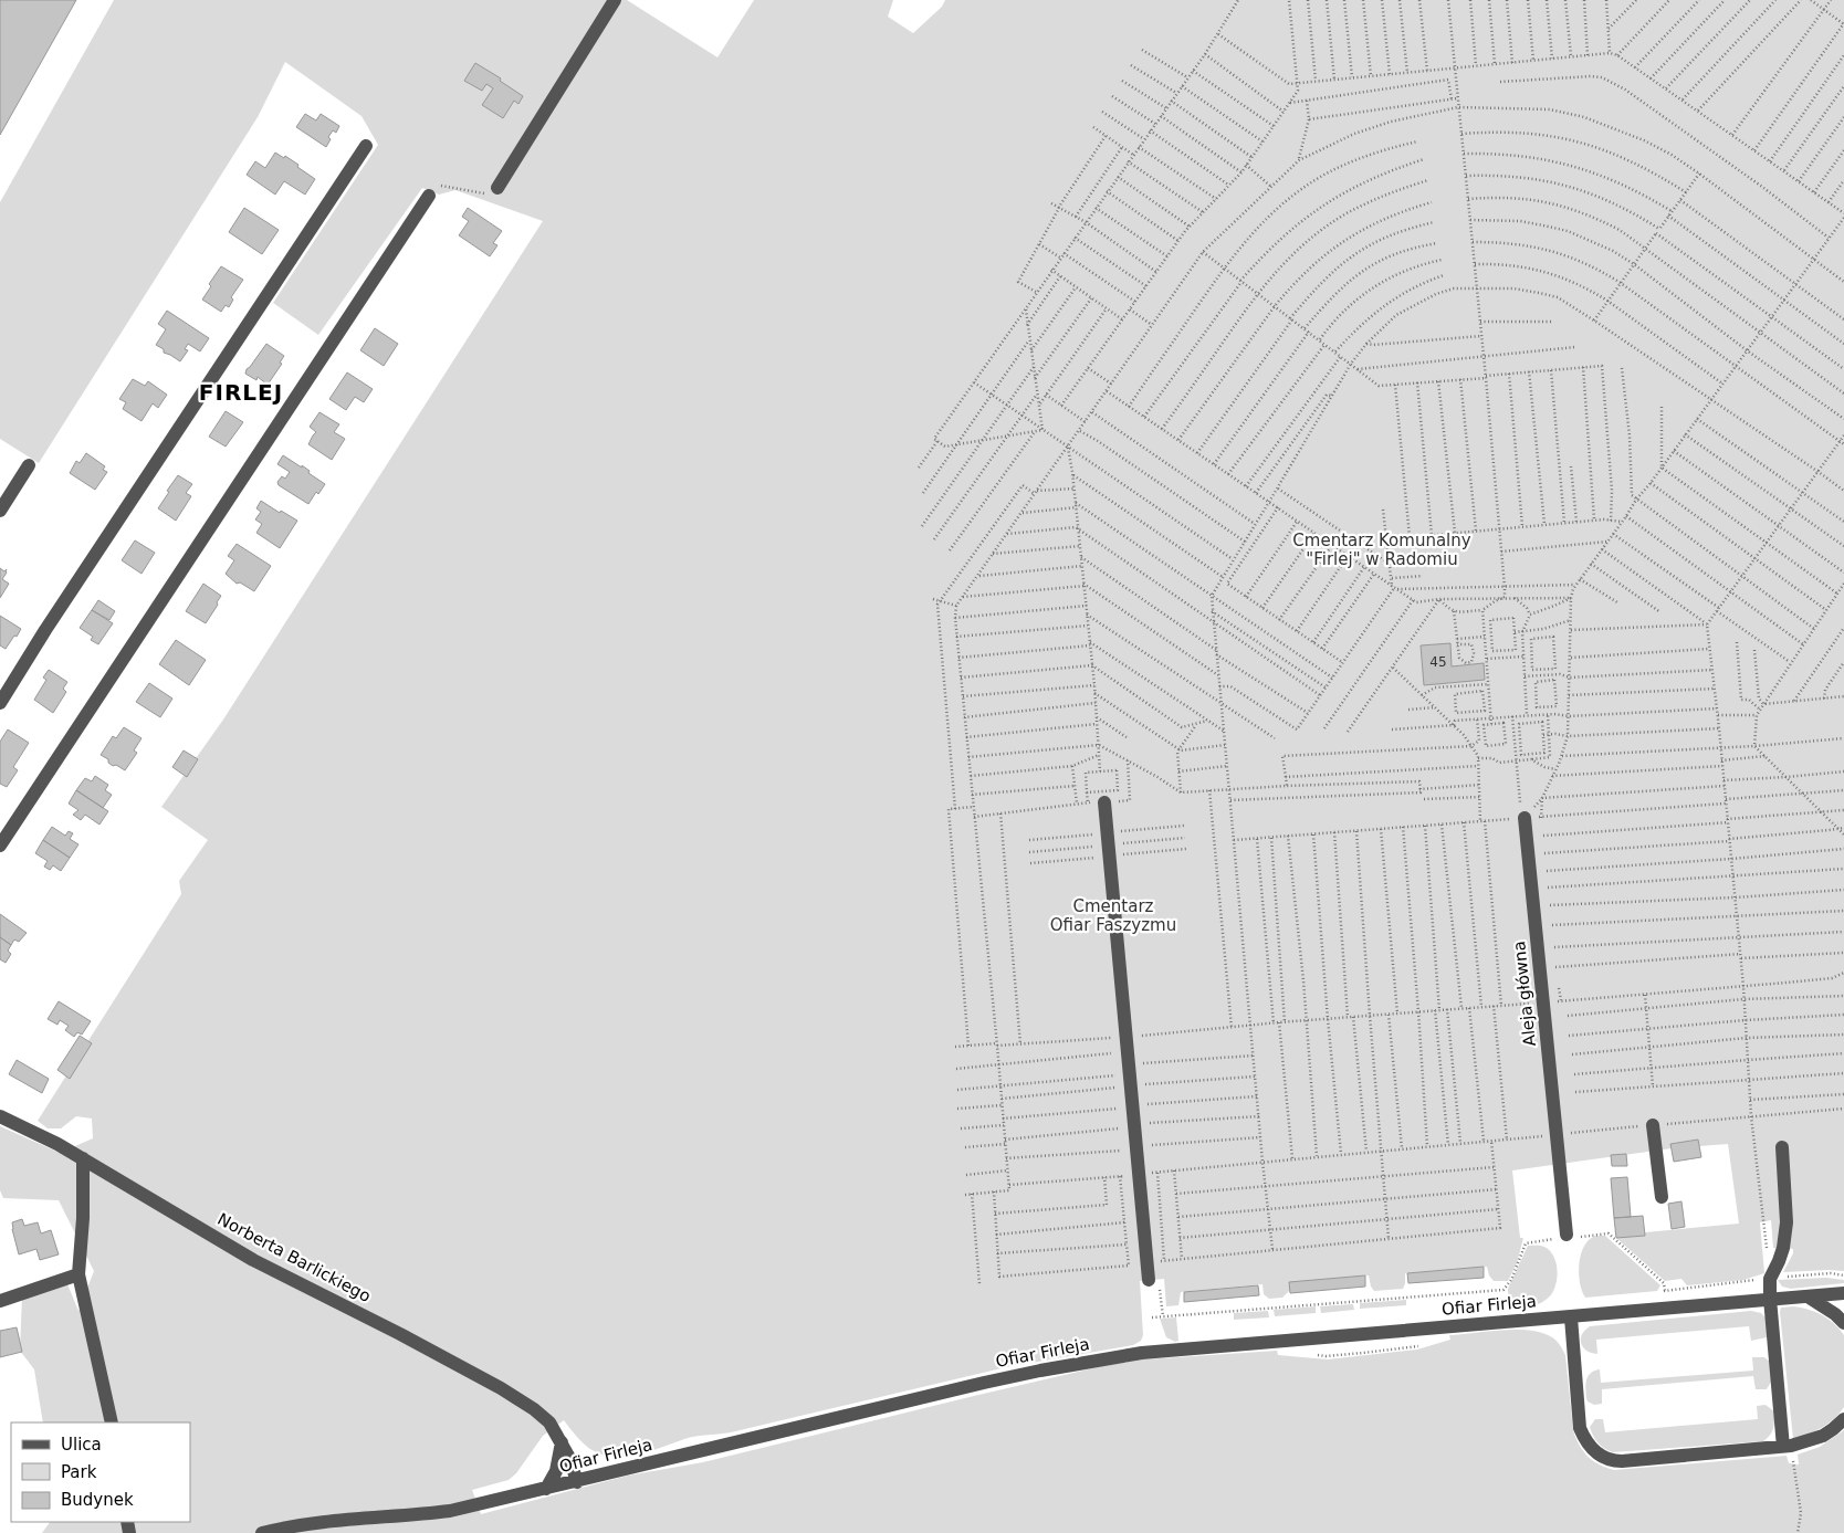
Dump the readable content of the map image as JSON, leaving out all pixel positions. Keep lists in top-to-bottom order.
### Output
{
  "streets": {
    "street": ["Aleja główna", "Norberta Barlickiego", "Ofiar Firleja"]
  },
  "crossings": [
    ["Norberta Barlickiego", "Ofiar Firleja"]
  ],
  "districts": ["FIRLEJ"],
  "parks": ["Cmentarz Komunalny \"Firlej\" w Radomiu", "Cmentarz Ofiar Faszyzmu"],
  "house_numbers": ["45"],
  "legend": ["Ulica", "Park", "Budynek"]
}
